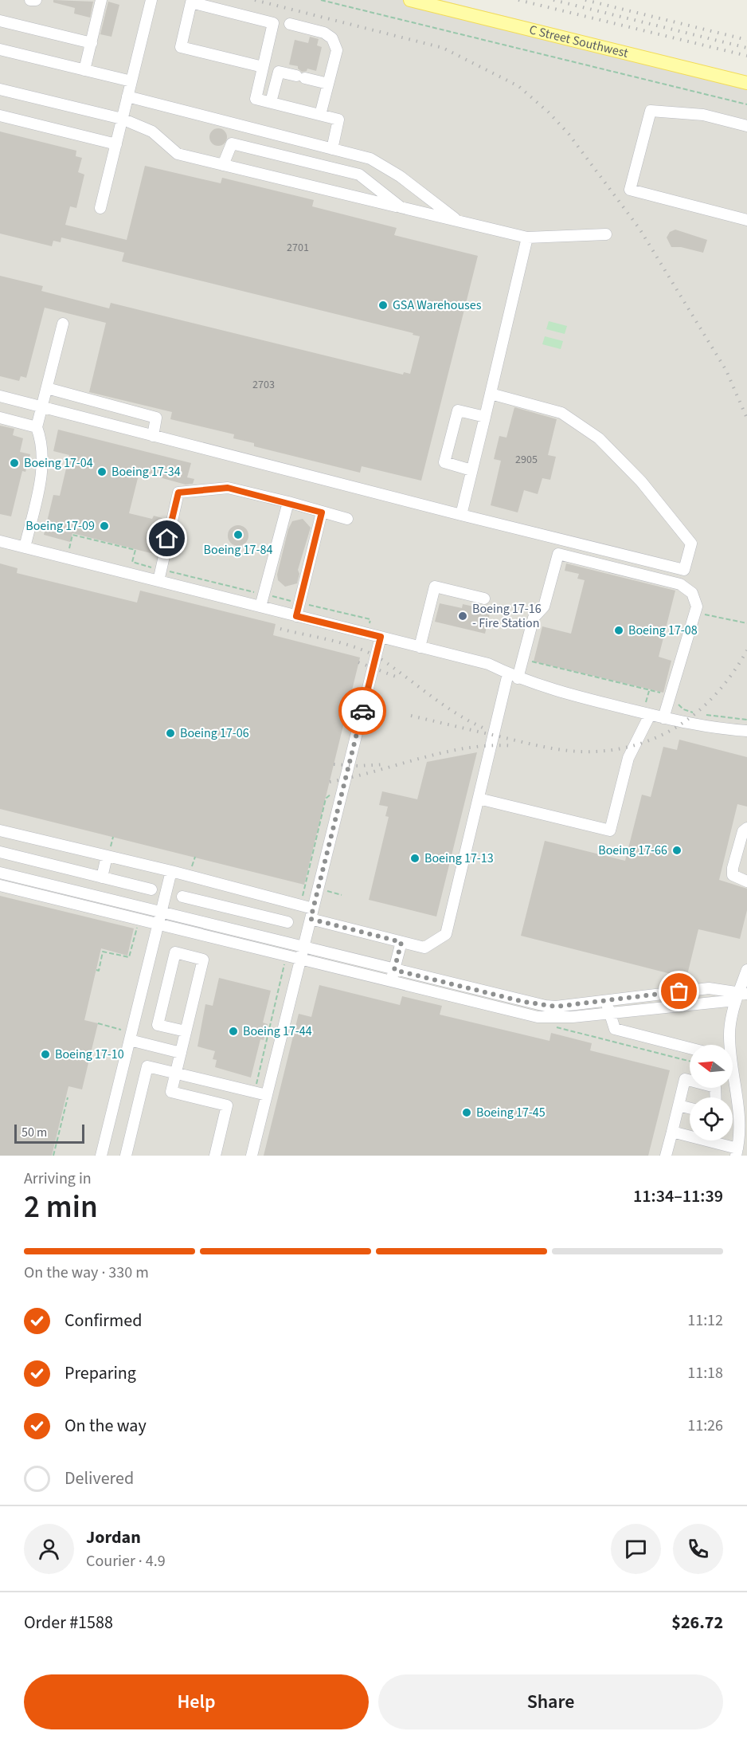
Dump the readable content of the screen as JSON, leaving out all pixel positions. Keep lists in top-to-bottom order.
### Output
{
  "streets": {
    "main road": ["C Street Southwest"]
  },
  "places": [
    "GSA Warehouses",
    "Boeing 17-04",
    "Boeing 17-34",
    "Boeing 17-09",
    "Boeing 17-84",
    "Boeing 17-16 - Fire Station",
    "Boeing 17-08",
    "Boeing 17-06",
    "Boeing 17-66",
    "Boeing 17-13",
    "Boeing 17-44",
    "Boeing 17-10",
    "Boeing 17-45"
  ],
  "house_numbers": ["2701", "2703", "2905"],
  "scale_bar": "50 m",
  "north": "left",
  "page": {
    "scale": "50 m",
    "heading": ["2 min", "Arriving in", "11:34–11:39"],
    "panel": [
      "Jordan",
      "Courier · 4.9",
      "Order #1588",
      "$26.72"
    ],
    "bar": "On the way · 330 m",
    "list": [
      ["Confirmed", "11:12"],
      ["Preparing", "11:18"],
      ["On the way", "11:26"],
      "Delivered"
    ],
    "buttons": ["Help", "Share"]
  }
}
